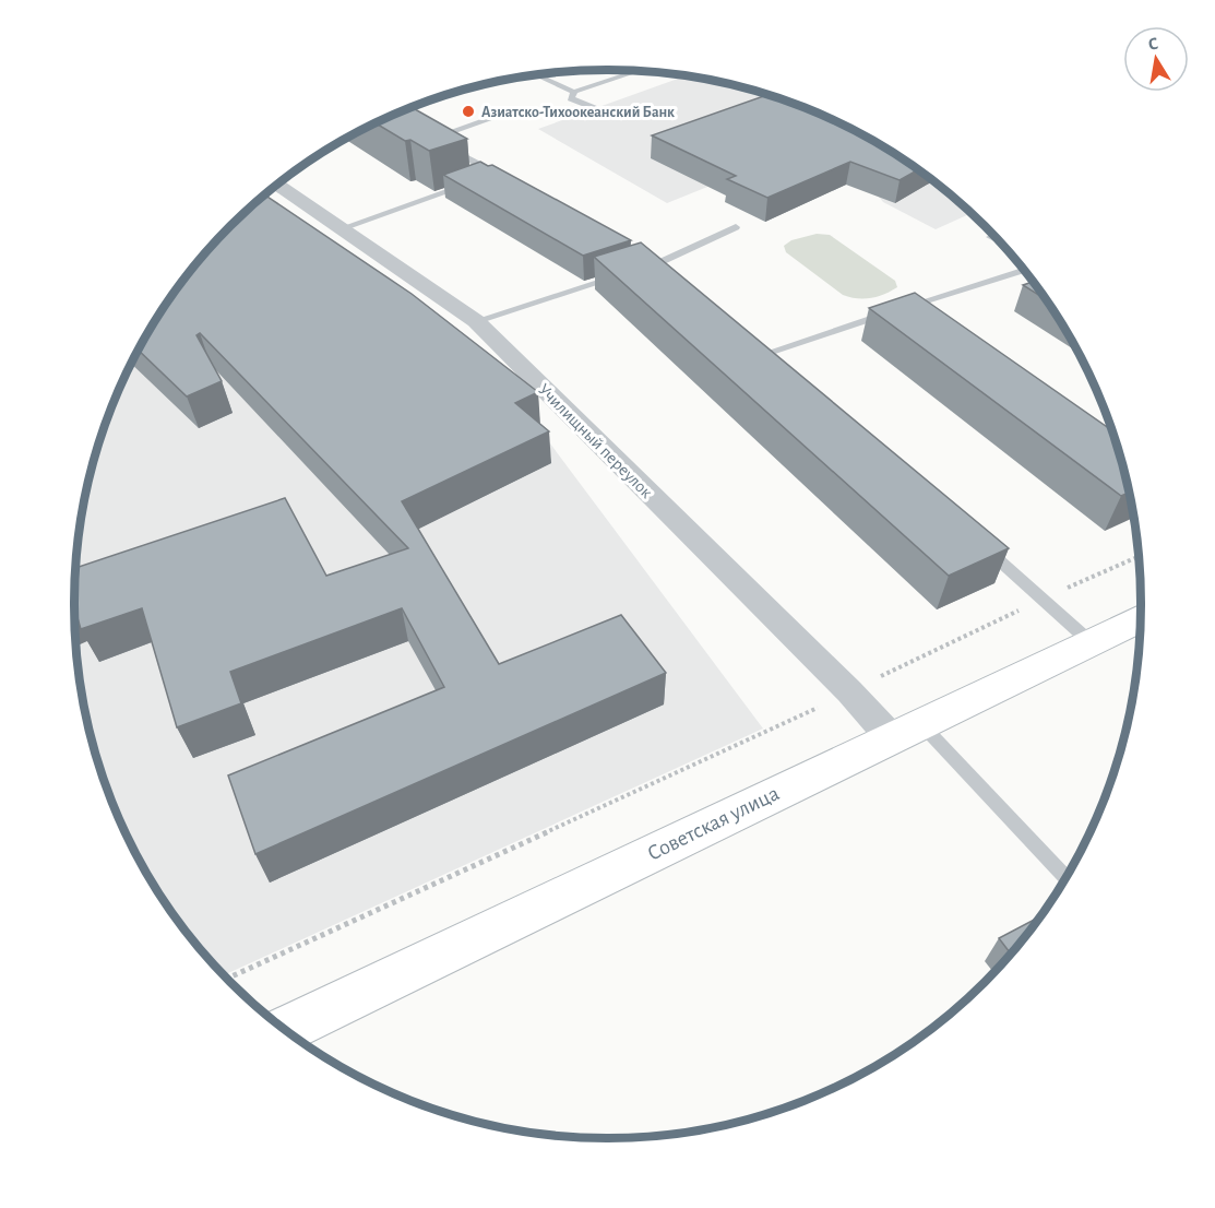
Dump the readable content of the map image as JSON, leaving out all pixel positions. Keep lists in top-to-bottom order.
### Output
{
  "streets": {
    "street": ["Училищный переулок", "Советская улица"]
  },
  "crossings": [
    ["Училищный переулок", "Советская улица"]
  ],
  "places": ["Азиатско-Тихоокеанский Банк"],
  "north": "top"
}
